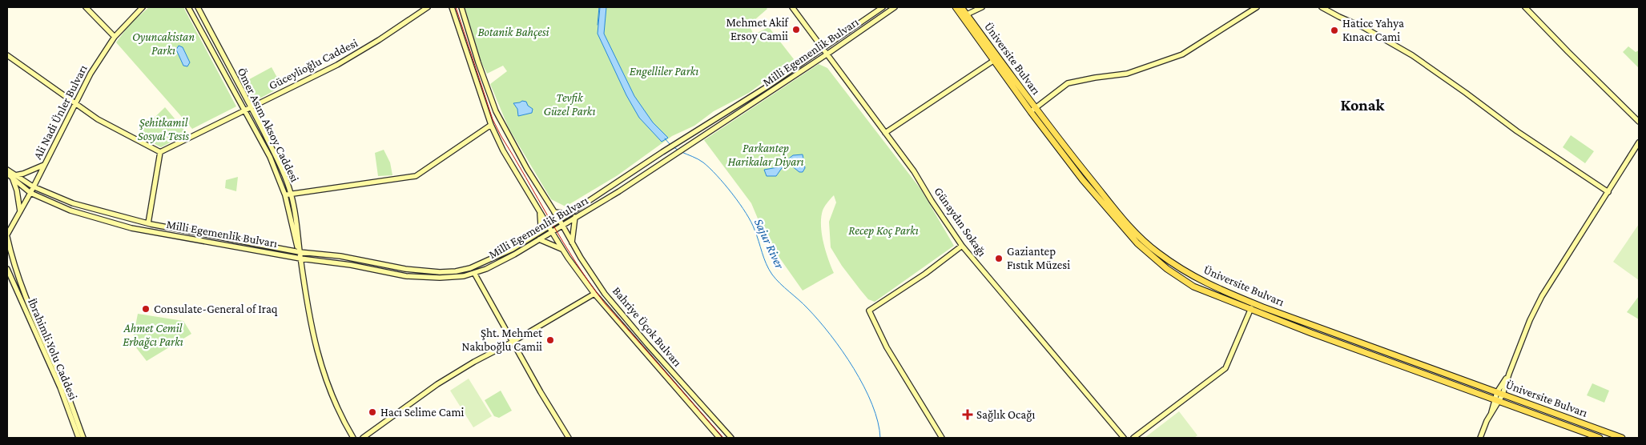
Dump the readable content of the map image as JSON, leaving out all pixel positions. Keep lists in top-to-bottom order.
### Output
{
  "streets": {
    "main road": ["Üniversite Bulvarı"],
    "street": [
      "Milli Egemenlik Bulvarı",
      "Güceylioğlu Caddesi",
      "Ali Nadi Ünler Bulvarı",
      "Ömer Asım Aksoy Caddesi",
      "Günaydın Sokağı",
      "Bahriye Üçok Bulvarı",
      "İbrahimli Yolu Caddesi"
    ]
  },
  "crossings": [
    ["Milli Egemenlik Bulvarı", "Ali Nadi Ünler Bulvarı"],
    ["Milli Egemenlik Bulvarı", "Ömer Asım Aksoy Caddesi"],
    ["Milli Egemenlik Bulvarı", "Günaydın Sokağı"],
    ["Milli Egemenlik Bulvarı", "Bahriye Üçok Bulvarı"],
    ["Güceylioğlu Caddesi", "Ömer Asım Aksoy Caddesi"]
  ],
  "districts": ["Konak"],
  "water": ["Sajur River"],
  "parks": [
    "Botanik Bahçesi",
    "Oyuncakistan Parkı",
    "Engelliler Parkı",
    "Tevfik Güzel Parkı",
    "Şehitkamil Sosyal Tesis",
    "Parkantep Harikalar Diyarı",
    "Recep Koç Parkı",
    "Ahmet Cemil Erbağcı Parkı"
  ],
  "places": {
    "other": [
      "Mehmet Akif Ersoy Camii",
      "Hatice Yahya Kınacı Cami",
      "Gaziantep Fıstık Müzesi",
      "Consulate-General of Iraq",
      "Şht. Mehmet Nakıboğlu Camii",
      "Hacı Selime Cami"
    ],
    "health": ["Sağlık Ocağı"]
  }
}
